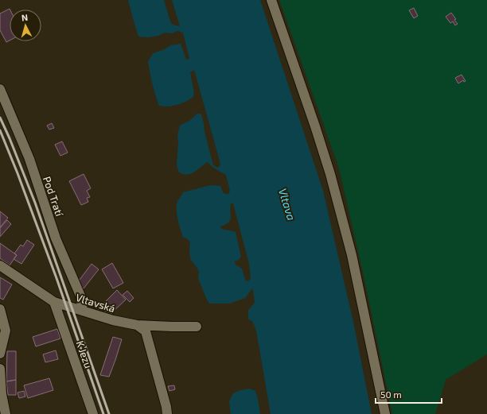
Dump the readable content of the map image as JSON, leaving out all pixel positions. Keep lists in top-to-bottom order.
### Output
{
  "streets": {
    "street": ["Pod Tratí", "Vltavská", "K Jezu"]
  },
  "crossings": [
    ["Pod Tratí", "Vltavská"],
    ["Vltavská", "K Jezu"]
  ],
  "water": ["Vltava"],
  "scale_bar": "50 m",
  "north": "top"
}
